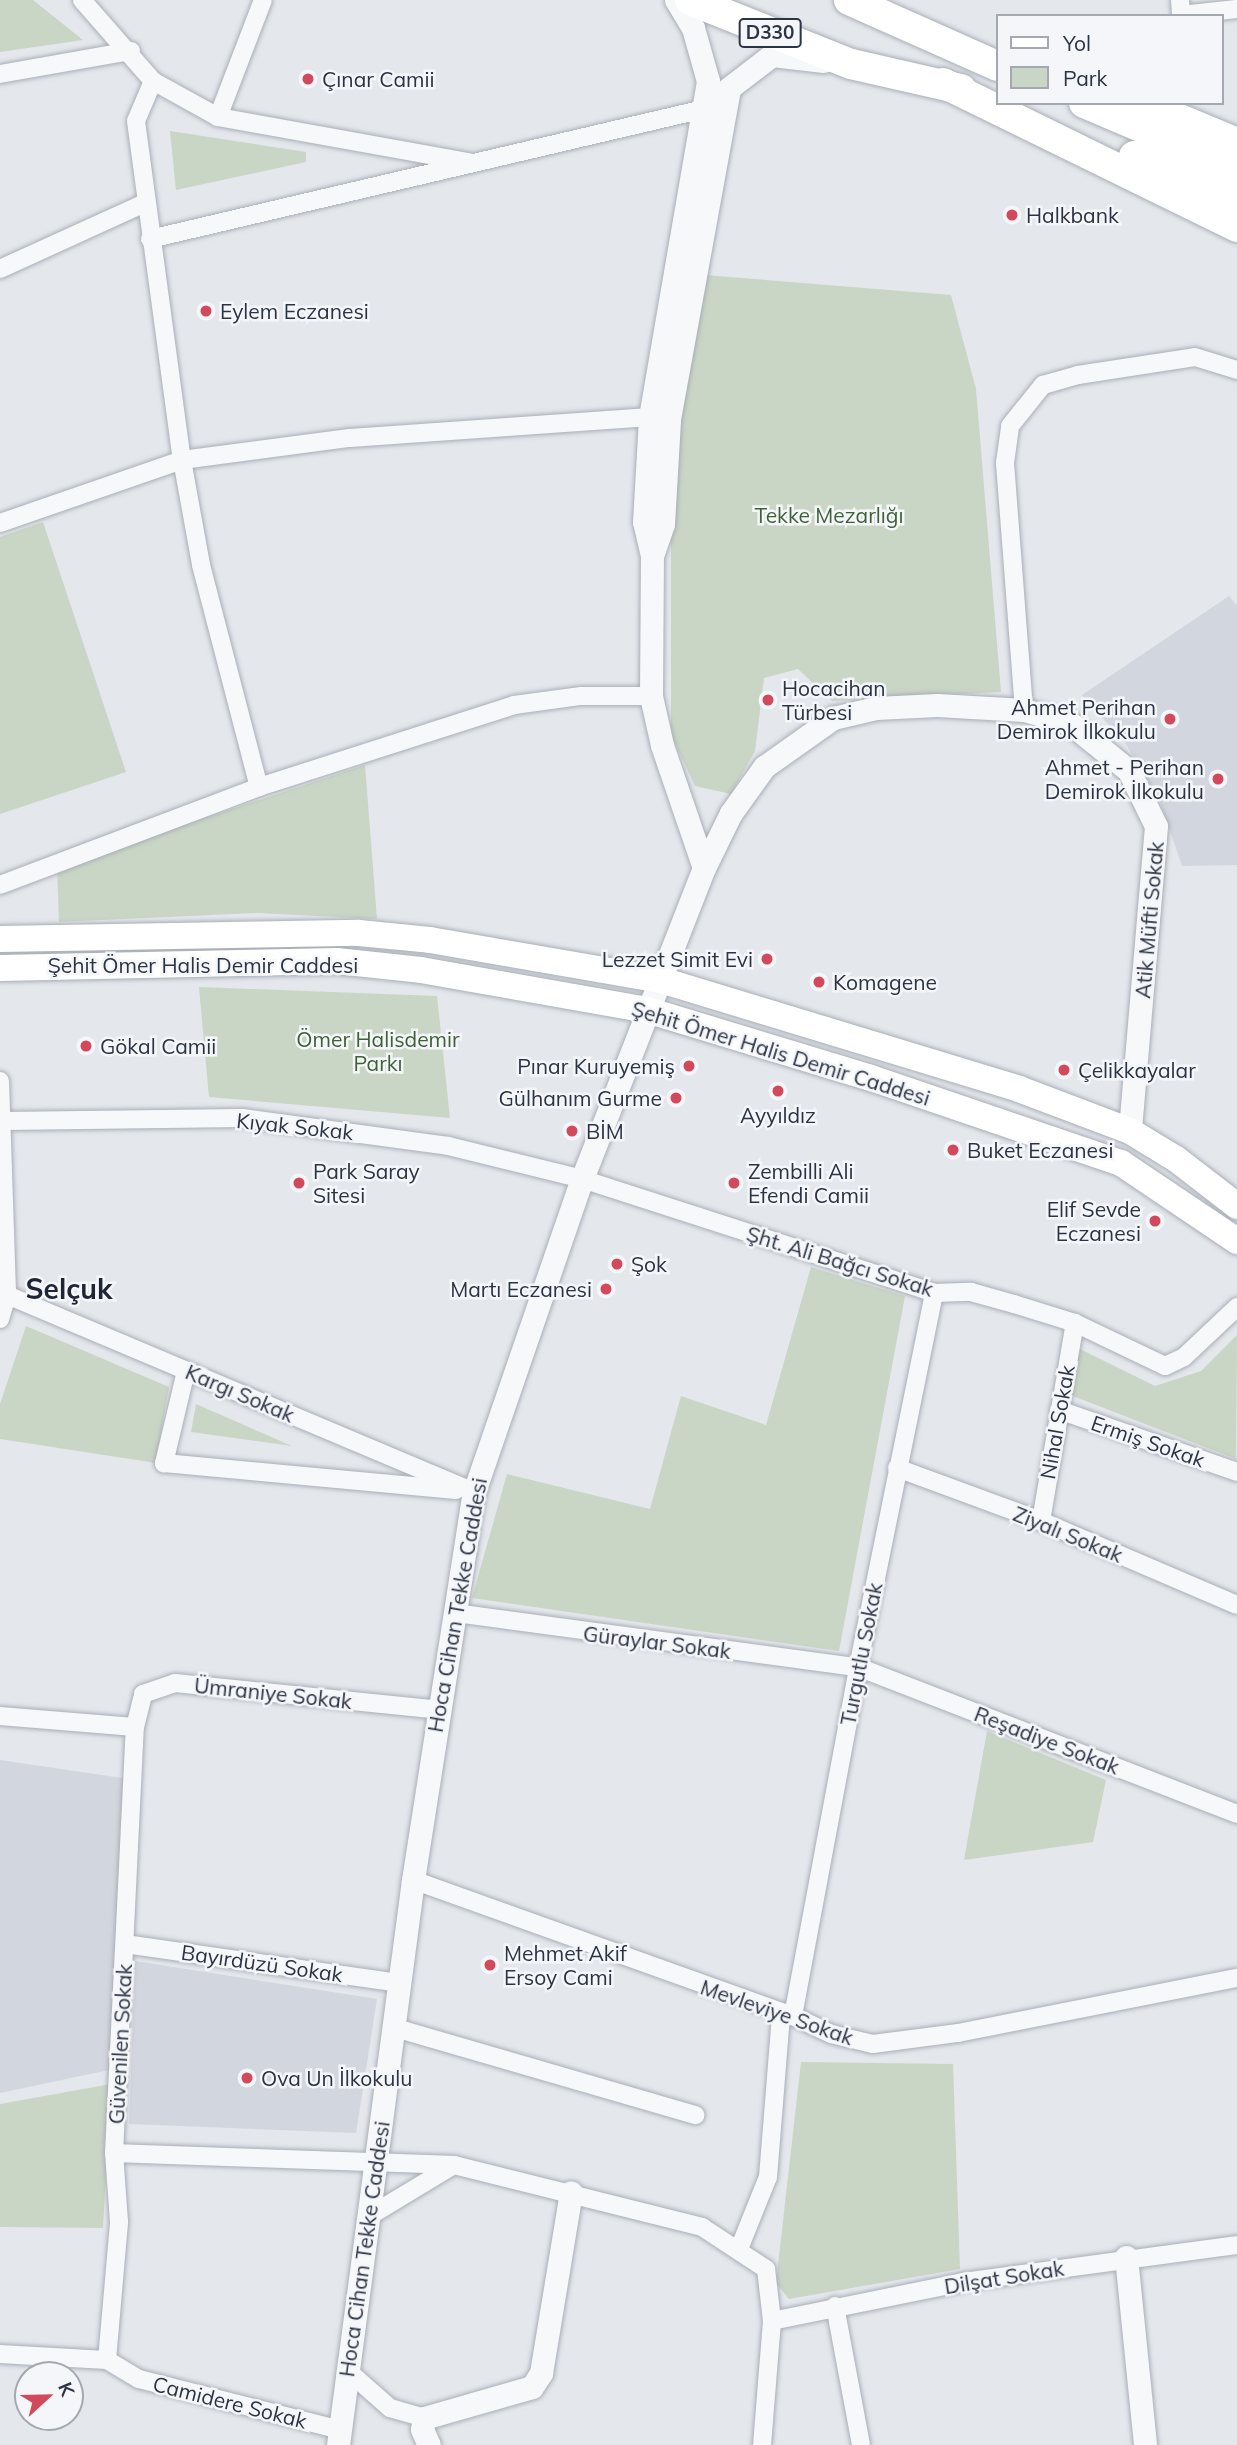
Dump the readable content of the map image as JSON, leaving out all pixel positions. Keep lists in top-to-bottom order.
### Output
{
  "streets": {
    "highway": ["D330"],
    "main road": ["Şehit Ömer Halis Demir Caddesi"],
    "street": [
      "Atik Müfti Sokak",
      "Kıyak Sokak",
      "Şht. Ali Bağcı Sokak",
      "Kargı Sokak",
      "Nihal Sokak",
      "Ermiş Sokak",
      "Ziyalı Sokak",
      "Hoca Cihan Tekke Caddesi",
      "Güraylar Sokak",
      "Turgutlu Sokak",
      "Ümraniye Sokak",
      "Reşadiye Sokak",
      "Bayırdüzü Sokak",
      "Mevleviye Sokak",
      "Güvenilen Sokak",
      "Dilşat Sokak",
      "Camidere Sokak"
    ]
  },
  "crossings": [
    ["Atik Müfti Sokak", "Şehit Ömer Halis Demir Caddesi"],
    ["Atik Müfti Sokak", "Hoca Cihan Tekke Caddesi"],
    ["Şehit Ömer Halis Demir Caddesi", "Hoca Cihan Tekke Caddesi"],
    ["Kıyak Sokak", "Şht. Ali Bağcı Sokak"],
    ["Kıyak Sokak", "Hoca Cihan Tekke Caddesi"],
    ["Şht. Ali Bağcı Sokak", "Nihal Sokak"],
    ["Şht. Ali Bağcı Sokak", "Hoca Cihan Tekke Caddesi"],
    ["Şht. Ali Bağcı Sokak", "Turgutlu Sokak"],
    ["Kargı Sokak", "Hoca Cihan Tekke Caddesi"],
    ["Nihal Sokak", "Ermiş Sokak"],
    ["Nihal Sokak", "Ziyalı Sokak"],
    ["Ziyalı Sokak", "Turgutlu Sokak"],
    ["Hoca Cihan Tekke Caddesi", "Güraylar Sokak"],
    ["Hoca Cihan Tekke Caddesi", "Ümraniye Sokak"],
    ["Hoca Cihan Tekke Caddesi", "Bayırdüzü Sokak"],
    ["Hoca Cihan Tekke Caddesi", "Mevleviye Sokak"],
    ["Hoca Cihan Tekke Caddesi", "Camidere Sokak"],
    ["Güraylar Sokak", "Turgutlu Sokak"],
    ["Güraylar Sokak", "Reşadiye Sokak"],
    ["Turgutlu Sokak", "Reşadiye Sokak"],
    ["Turgutlu Sokak", "Mevleviye Sokak"],
    ["Ümraniye Sokak", "Güvenilen Sokak"],
    ["Bayırdüzü Sokak", "Güvenilen Sokak"],
    ["Güvenilen Sokak", "Camidere Sokak"]
  ],
  "districts": ["Selçuk"],
  "parks": ["Tekke Mezarlığı", "Ömer Halisdemir Parkı"],
  "places": [
    "Çınar Camii",
    "Halkbank",
    "Eylem Eczanesi",
    "Hocacihan Türbesi",
    "Ahmet Perihan Demirok İlkokulu",
    "Ahmet - Perihan Demirok İlkokulu",
    "Lezzet Simit Evi",
    "Komagene",
    "Gökal Camii",
    "Pınar Kuruyemiş",
    "Çelikkayalar",
    "Ayyıldız",
    "Gülhanım Gurme",
    "BİM",
    "Buket Eczanesi",
    "Park Saray Sitesi",
    "Zembilli Ali Efendi Camii",
    "Elif Sevde Eczanesi",
    "Şok",
    "Martı Eczanesi",
    "Mehmet Akif Ersoy Cami",
    "Ova Un İlkokulu"
  ],
  "legend": ["Yol", "Park"],
  "north": "right"
}
